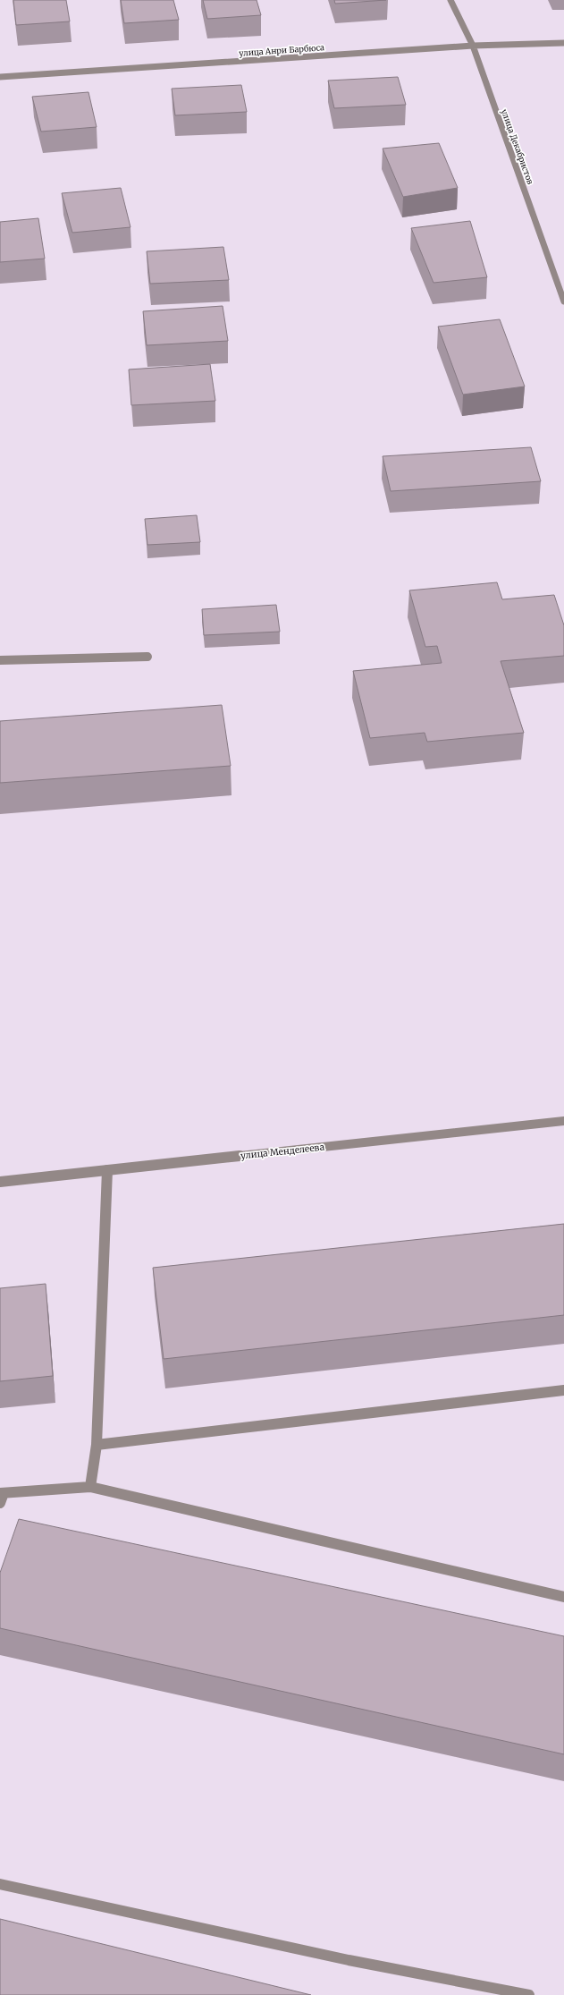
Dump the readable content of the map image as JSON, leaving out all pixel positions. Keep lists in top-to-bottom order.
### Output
{
  "streets": {
    "street": ["улица Анри Барбюса", "улица Декабристов", "улица Менделеева"]
  },
  "crossings": [
    ["улица Анри Барбюса", "улица Декабристов"]
  ]
}
